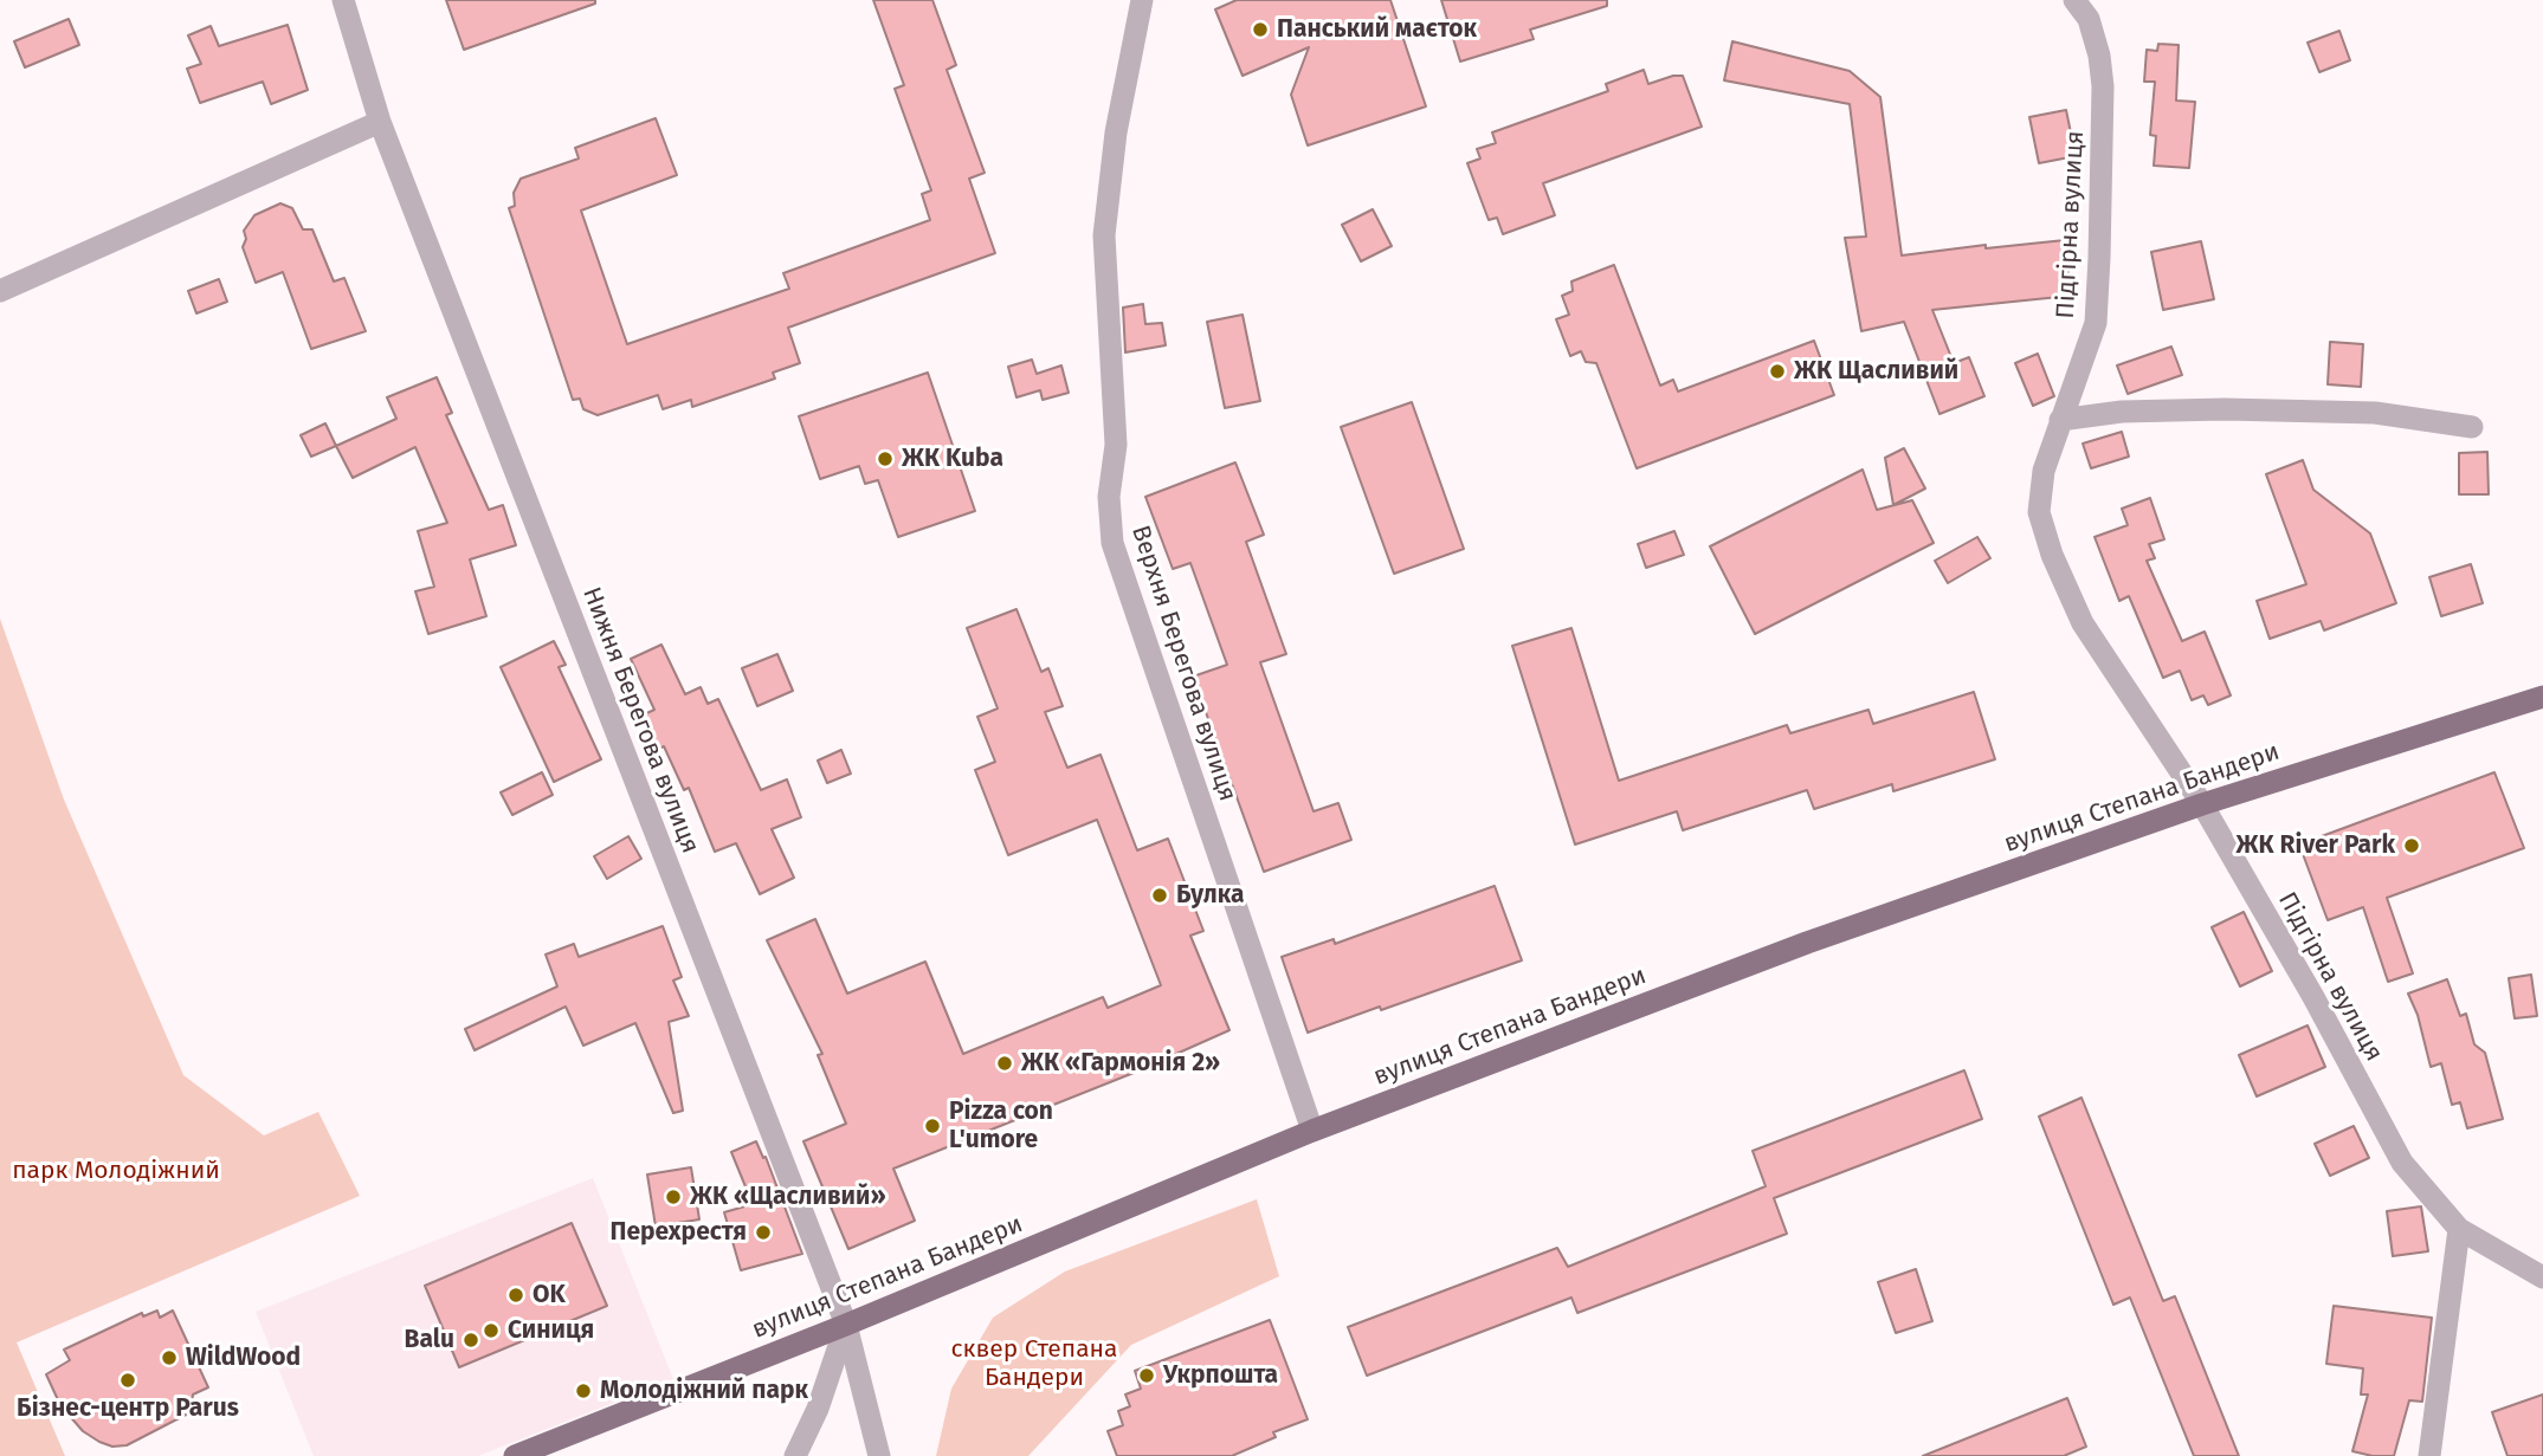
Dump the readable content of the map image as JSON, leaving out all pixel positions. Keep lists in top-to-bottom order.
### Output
{
  "streets": {
    "main road": ["вулиця Степана Бандери"],
    "street": ["Підгірна вулиця", "Верхня Берегова вулиця", "Нижня Берегова вулиця"]
  },
  "crossings": [
    ["Підгірна вулиця", "вулиця Степана Бандери"],
    ["Верхня Берегова вулиця", "вулиця Степана Бандери"],
    ["Нижня Берегова вулиця", "вулиця Степана Бандери"]
  ],
  "parks": ["парк Молодіжний", "сквер Степана Бандери"],
  "places": [
    "Панський маєток",
    "ЖК Щасливий",
    "ЖК Kuba",
    "ЖК River Park",
    "Булка",
    "ЖК «Гармонія 2»",
    "Pizza con L'umore",
    "ЖК «Щасливий»",
    "Перехрестя",
    "OK",
    "Синиця",
    "Balu",
    "WildWood",
    "Укрпошта",
    "Бізнес-центр Parus",
    "Молодіжний парк"
  ]
}
